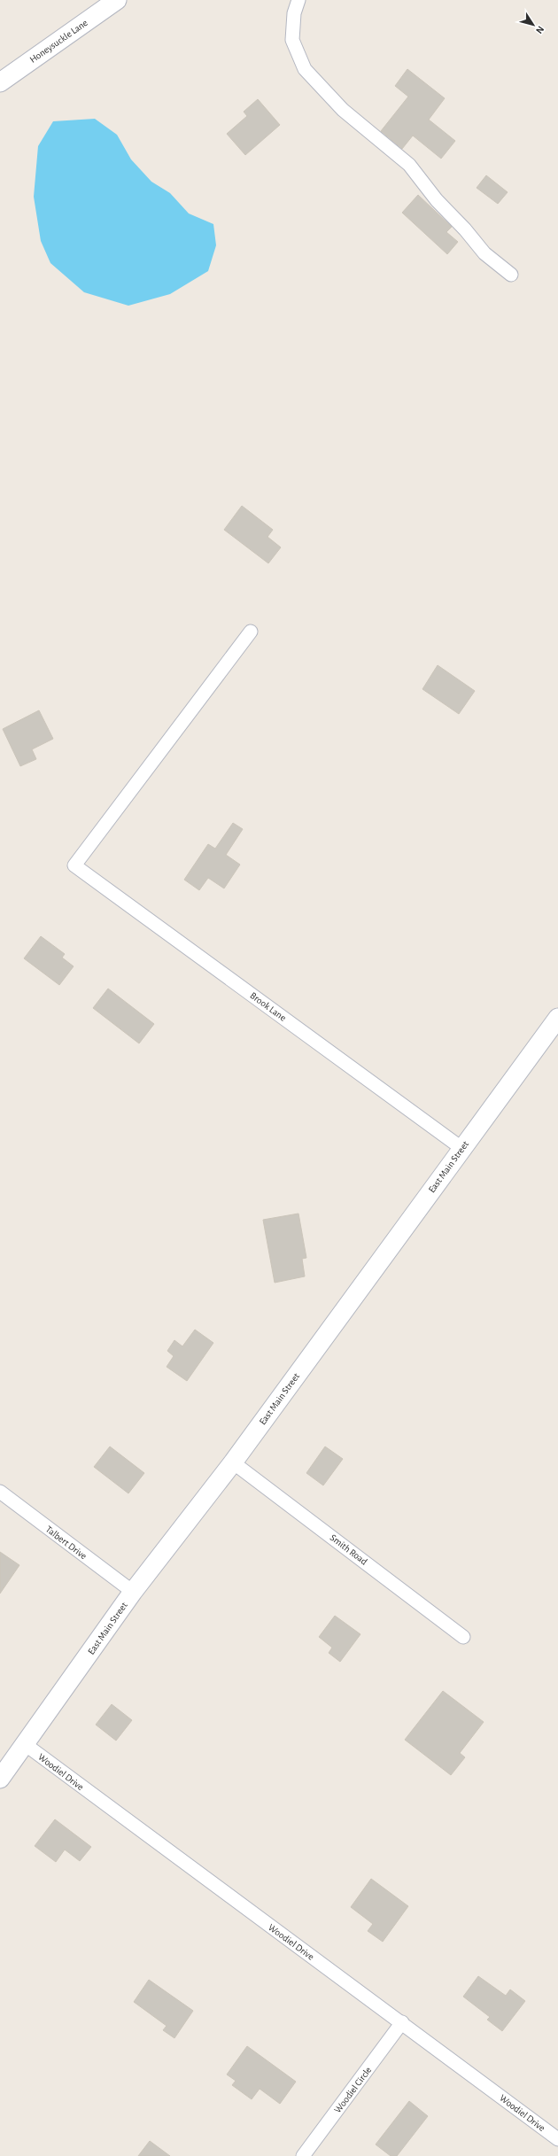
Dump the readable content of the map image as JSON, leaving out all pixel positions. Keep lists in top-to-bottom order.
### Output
{
  "streets": {
    "street": [
      "Honeysuckle Lane",
      "Brook Lane",
      "East Main Street",
      "Talbert Drive",
      "Smith Road",
      "Woodiel Drive",
      "Woodiel Circle"
    ]
  },
  "crossings": [
    ["Brook Lane", "East Main Street"],
    ["East Main Street", "Talbert Drive"],
    ["East Main Street", "Smith Road"],
    ["East Main Street", "Woodiel Drive"],
    ["Woodiel Drive", "Woodiel Circle"]
  ],
  "north": "bottom right"
}
